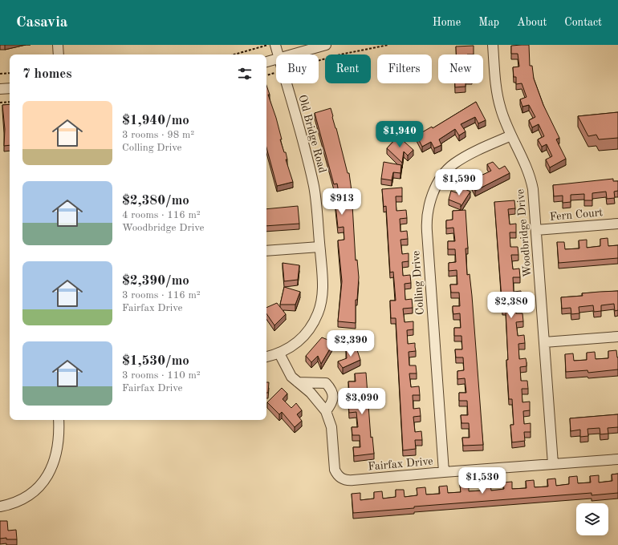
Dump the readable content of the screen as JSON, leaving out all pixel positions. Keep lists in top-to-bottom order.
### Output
{
  "streets": {
    "street": [
      "Old Bridge Road",
      "Fern Court",
      "Woodbridge Drive",
      "Colling Drive",
      "Fairfax Drive"
    ]
  },
  "crossings": [
    ["Old Bridge Road", "Fairfax Drive"],
    ["Fern Court", "Woodbridge Drive"],
    ["Woodbridge Drive", "Colling Drive"],
    ["Woodbridge Drive", "Fairfax Drive"],
    ["Colling Drive", "Fairfax Drive"]
  ],
  "page": {
    "header": "Casavia",
    "nav": [
      "Home",
      "Map",
      "About",
      "Contact"
    ],
    "chip": [
      "Buy",
      "Rent",
      "Filters",
      "New"
    ],
    "heading": "7 homes",
    "list": [
      {
        "name": "$1,940/mo",
        "note": "3 rooms · 98 m² · Colling Drive"
      },
      {
        "name": "$2,380/mo",
        "note": "4 rooms · 116 m² · Woodbridge Drive"
      },
      {
        "name": "$2,390/mo",
        "note": "3 rooms · 116 m² · Fairfax Drive"
      },
      {
        "name": "$1,530/mo",
        "note": "3 rooms · 110 m² · Fairfax Drive"
      }
    ],
    "price": [
      "$1,940",
      "$1,590",
      "$913",
      "$2,380",
      "$2,390",
      "$3,090",
      "$1,530"
    ]
  }
}
